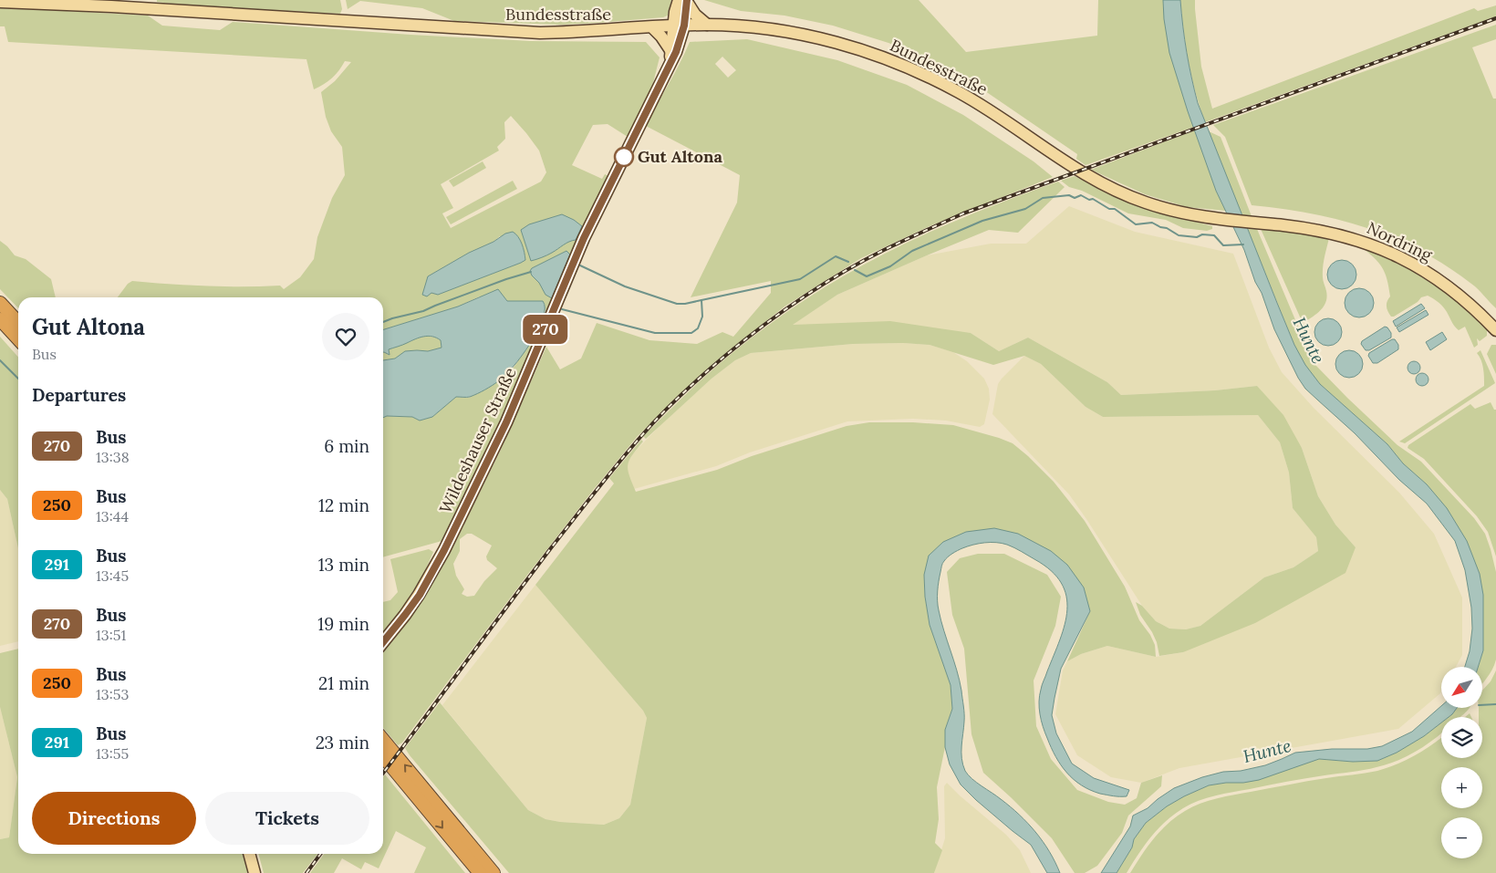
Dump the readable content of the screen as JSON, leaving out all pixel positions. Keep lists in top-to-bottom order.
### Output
{
  "streets": {
    "main road": ["Bundesstraße", "Nordring", "Wildeshauser Straße"]
  },
  "crossings": [
    ["Bundesstraße", "Nordring"],
    ["Bundesstraße", "Wildeshauser Straße"]
  ],
  "water": ["Hunte"],
  "places": ["Gut Altona"],
  "lines": ["bus line 270"],
  "north": "bottom left",
  "page": {
    "on_map": "270",
    "heading": [
      ["Gut Altona", "Bus"],
      "Departures"
    ],
    "list": [
      {
        "mark": "270",
        "name": "Bus",
        "note": "13:38",
        "value": "6 min"
      },
      {
        "mark": "250",
        "name": "Bus",
        "note": "13:44",
        "value": "12 min"
      },
      {
        "mark": "291",
        "name": "Bus",
        "note": "13:45",
        "value": "13 min"
      },
      {
        "mark": "270",
        "name": "Bus",
        "note": "13:51",
        "value": "19 min"
      },
      {
        "mark": "250",
        "name": "Bus",
        "note": "13:53",
        "value": "21 min"
      },
      {
        "mark": "291",
        "name": "Bus",
        "note": "13:55",
        "value": "23 min"
      }
    ],
    "map_buttons": ["+", "−"],
    "buttons": ["Directions", "Tickets"]
  }
}
